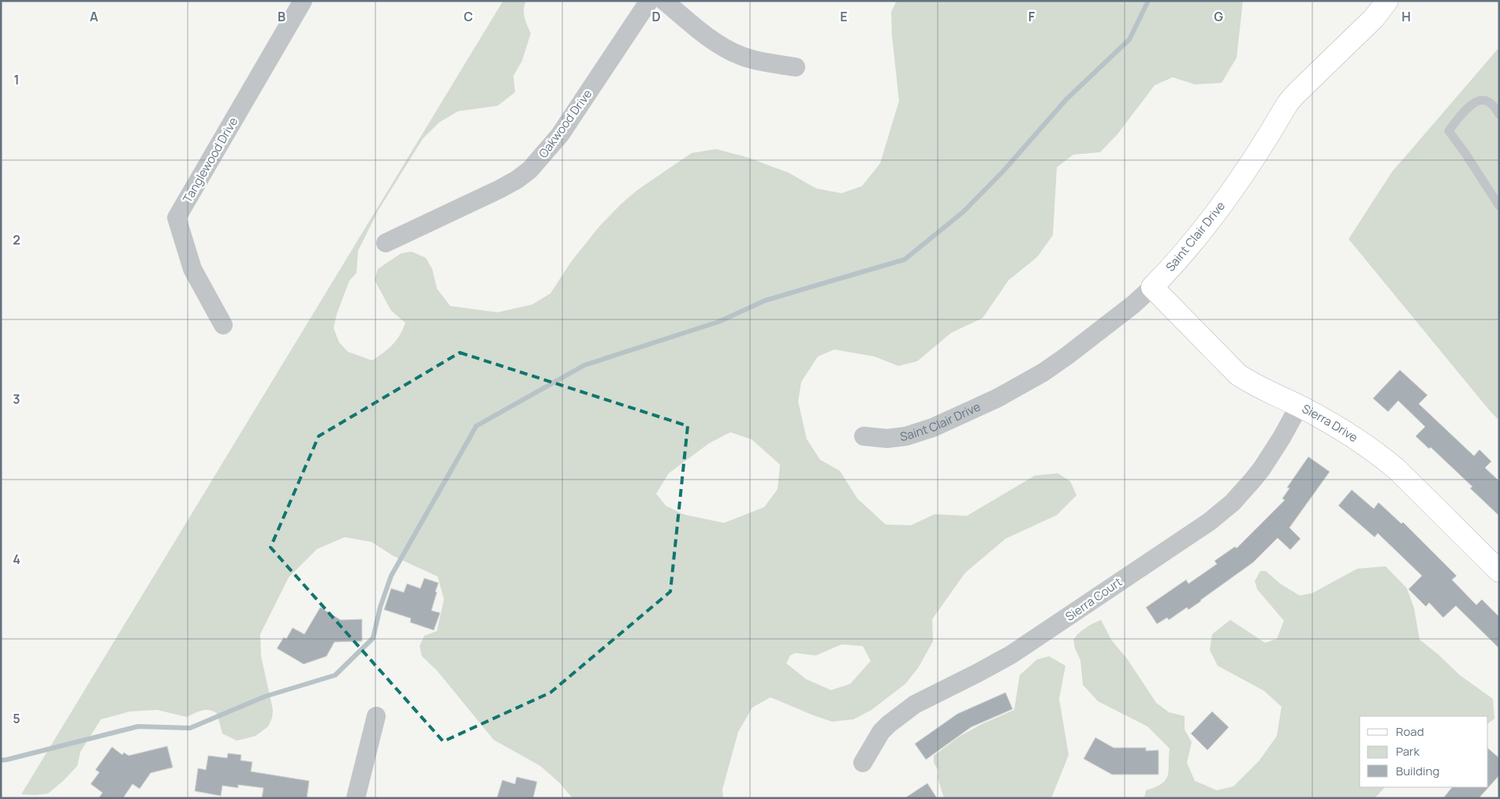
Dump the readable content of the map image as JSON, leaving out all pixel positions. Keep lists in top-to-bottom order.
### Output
{
  "streets": {
    "street": [
      "Oakwood Drive",
      "Tanglewood Drive",
      "Saint Clair Drive",
      "Sierra Drive",
      "Sierra Court"
    ]
  },
  "crossings": [
    ["Saint Clair Drive", "Sierra Drive"],
    ["Sierra Drive", "Sierra Court"]
  ],
  "legend": ["Road", "Park", "Building"],
  "grid": {
    "columns": [
      "A",
      "B",
      "C",
      "D",
      "E",
      "F",
      "G",
      "H"
    ],
    "rows": [
      "1",
      "2",
      "3",
      "4",
      "5"
    ]
  }
}
